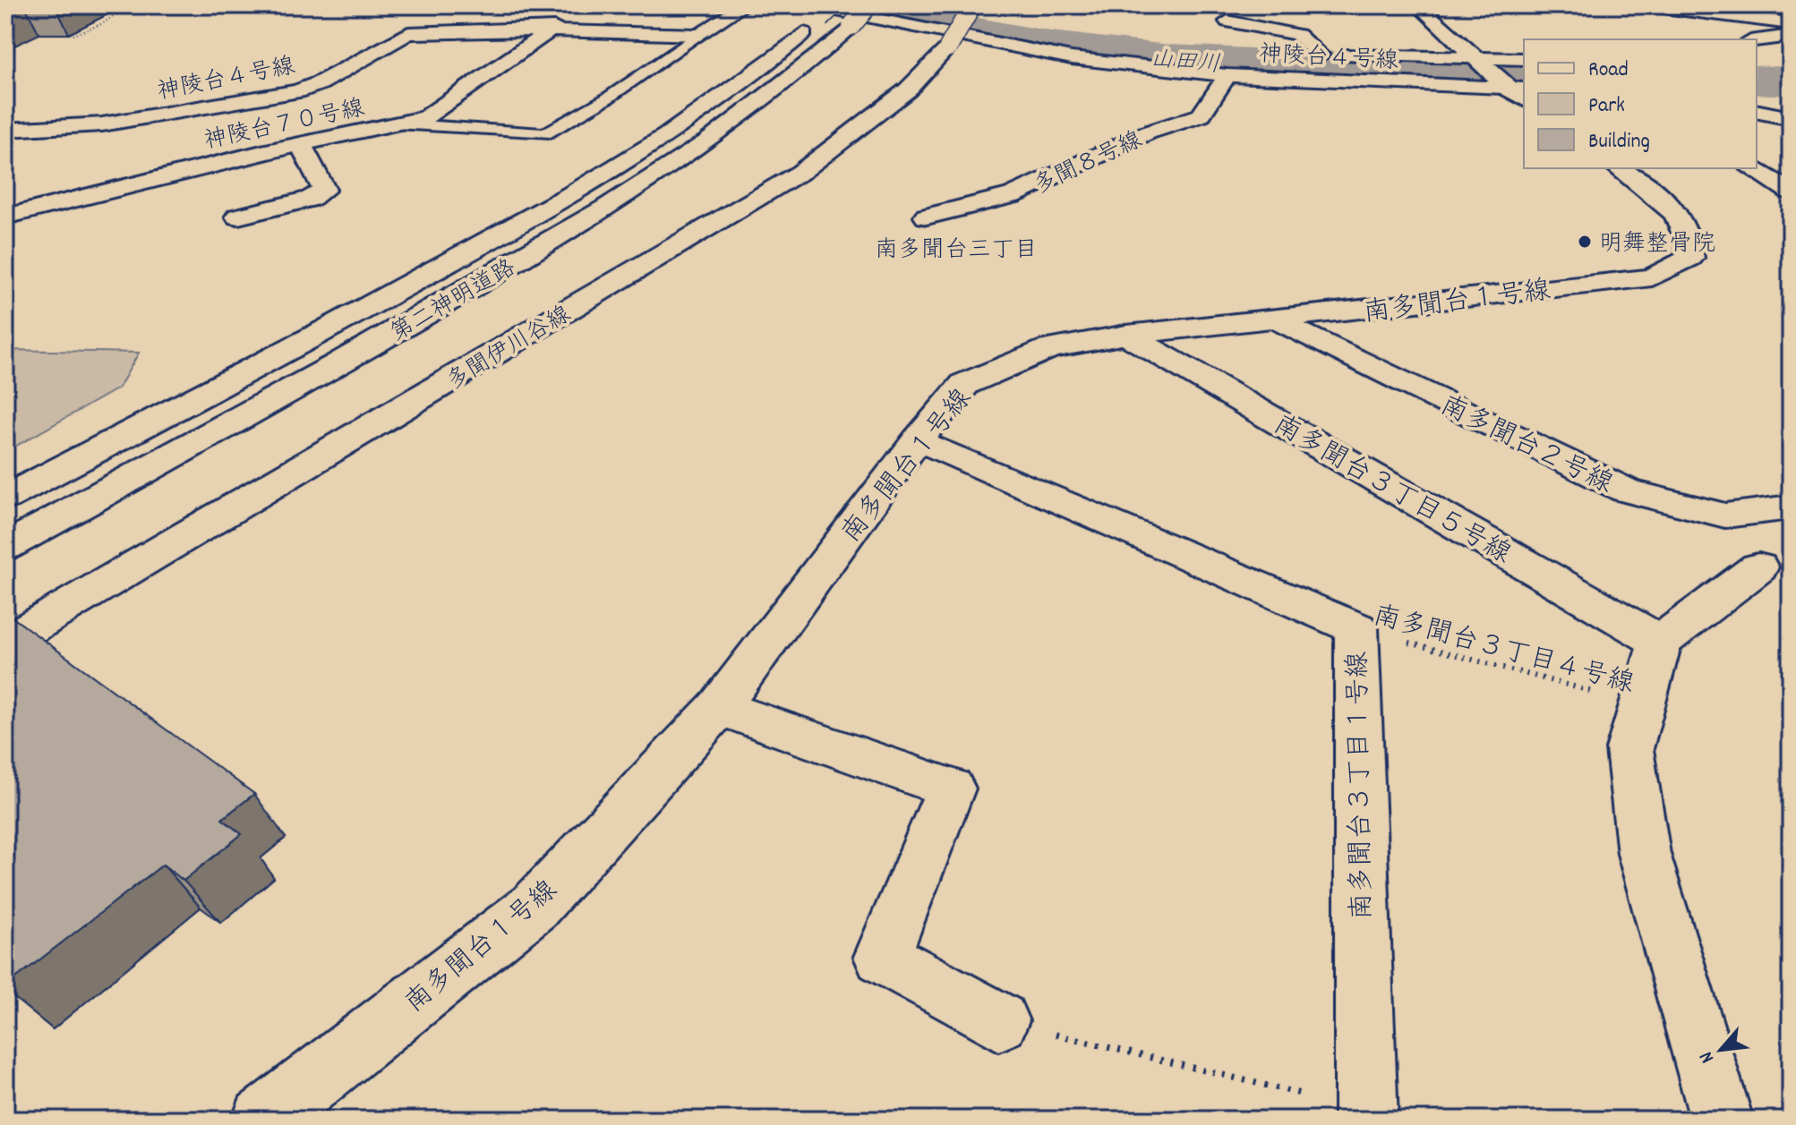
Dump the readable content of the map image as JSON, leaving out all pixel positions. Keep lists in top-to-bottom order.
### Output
{
  "streets": {
    "main road": [
      "神陵台４号線",
      "神陵台７０号線",
      "多聞８号線",
      "第二神明道路",
      "南多聞台１号線",
      "多聞伊川谷線",
      "南多聞台２号線",
      "南多聞台３丁目５号線",
      "南多聞台３丁目１号線"
    ],
    "path": ["南多聞台３丁目４号線"]
  },
  "crossings": [
    ["神陵台４号線", "神陵台７０号線"],
    ["神陵台４号線", "多聞８号線"],
    ["神陵台４号線", "第二神明道路"],
    ["南多聞台１号線", "南多聞台２号線"],
    ["南多聞台１号線", "南多聞台３丁目５号線"],
    ["南多聞台１号線", "南多聞台３丁目１号線"],
    ["南多聞台３丁目４号線", "南多聞台３丁目１号線"]
  ],
  "districts": ["南多聞台三丁目"],
  "water": ["山田川"],
  "places": ["明舞整骨院"],
  "legend": ["Road", "Park", "Building"],
  "north": "bottom left"
}
